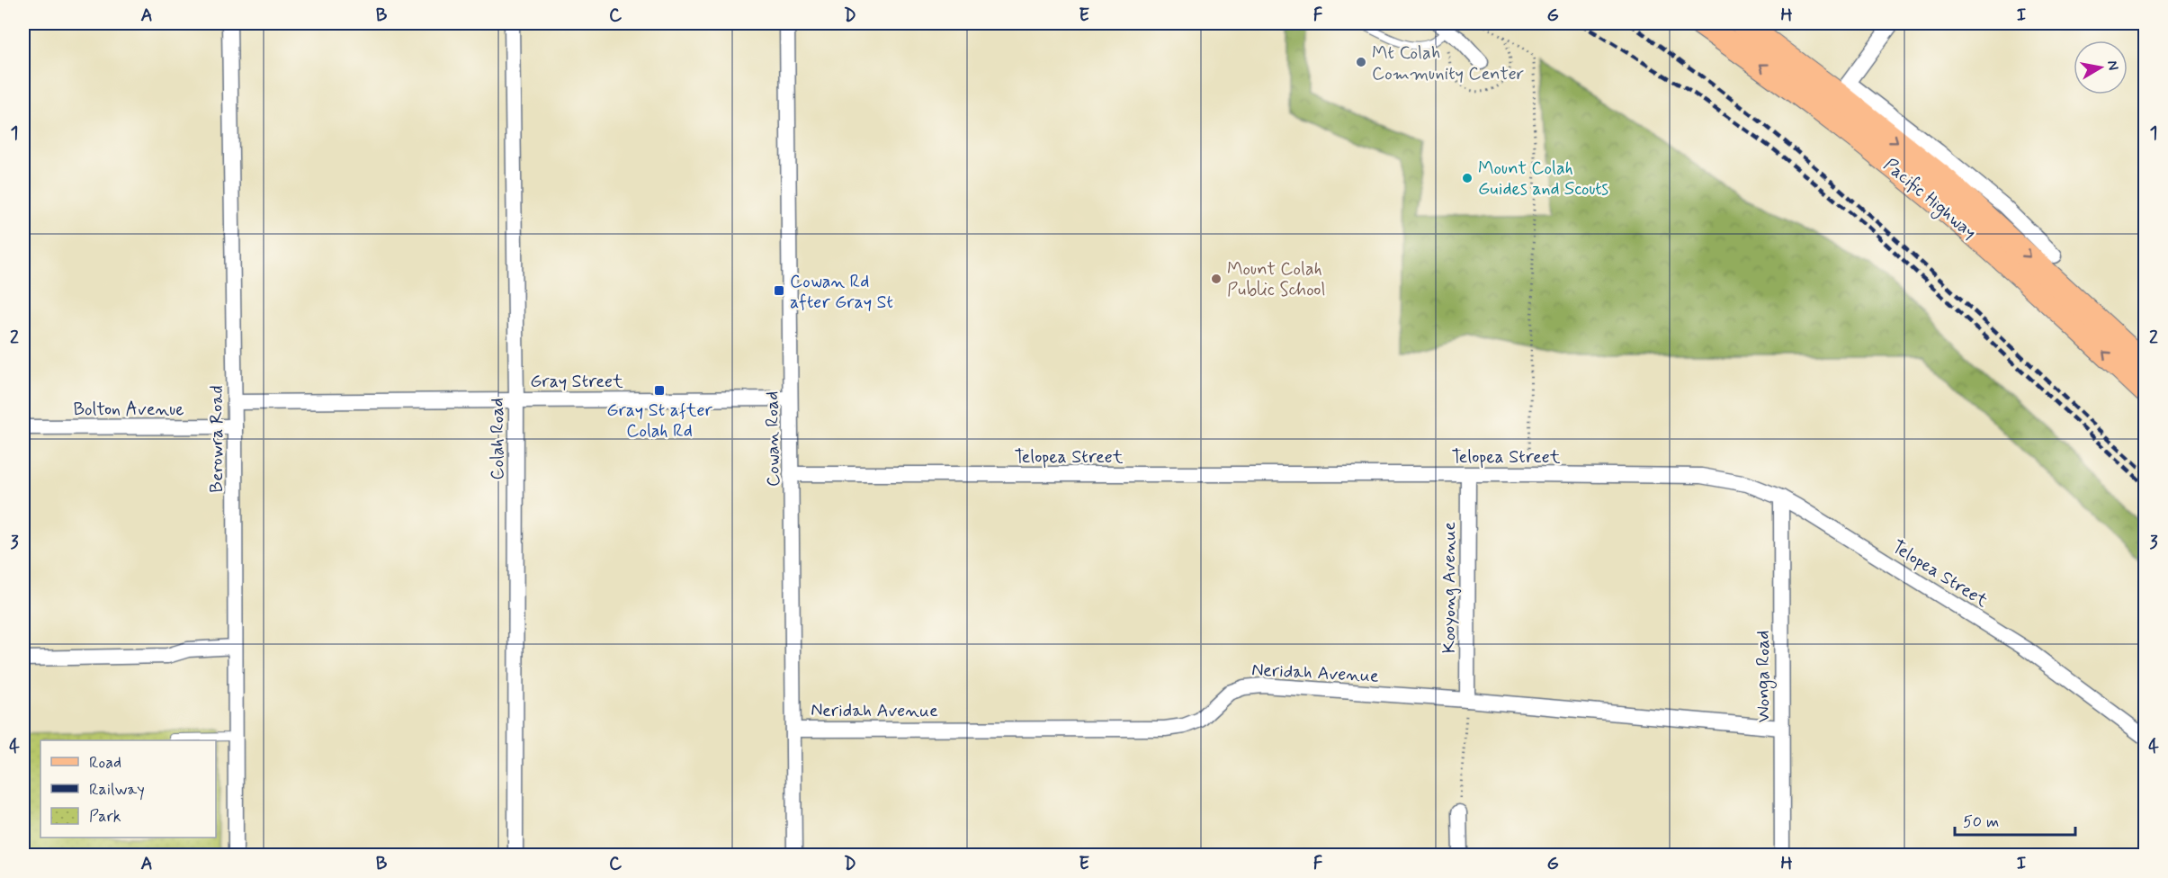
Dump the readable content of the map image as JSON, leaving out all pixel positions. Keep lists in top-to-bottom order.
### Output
{
  "streets": {
    "main road": ["Pacific Highway"],
    "street": [
      "Gray Street",
      "Bolton Avenue",
      "Berowra Road",
      "Colah Road",
      "Cowan Road",
      "Telopea Street",
      "Kooyong Avenue",
      "Neridah Avenue",
      "Wonga Road"
    ]
  },
  "crossings": [
    ["Gray Street", "Berowra Road"],
    ["Gray Street", "Colah Road"],
    ["Gray Street", "Cowan Road"],
    ["Bolton Avenue", "Berowra Road"],
    ["Cowan Road", "Telopea Street"],
    ["Cowan Road", "Neridah Avenue"],
    ["Telopea Street", "Kooyong Avenue"],
    ["Telopea Street", "Wonga Road"],
    ["Kooyong Avenue", "Neridah Avenue"],
    ["Neridah Avenue", "Wonga Road"]
  ],
  "places": {
    "other": ["Mt Colah Community Center", "Mount Colah Guides and Scouts", "Mount Colah Public School"],
    "transit": ["Cowan Rd after Gray St", "Gray St after Colah Rd"]
  },
  "legend": ["Road", "Railway", "Park"],
  "scale_bar": "50 m",
  "north": "right",
  "grid": {
    "columns": [
      "A",
      "B",
      "C",
      "D",
      "E",
      "F",
      "G",
      "H",
      "I"
    ],
    "rows": [
      "1",
      "2",
      "3",
      "4"
    ]
  }
}
